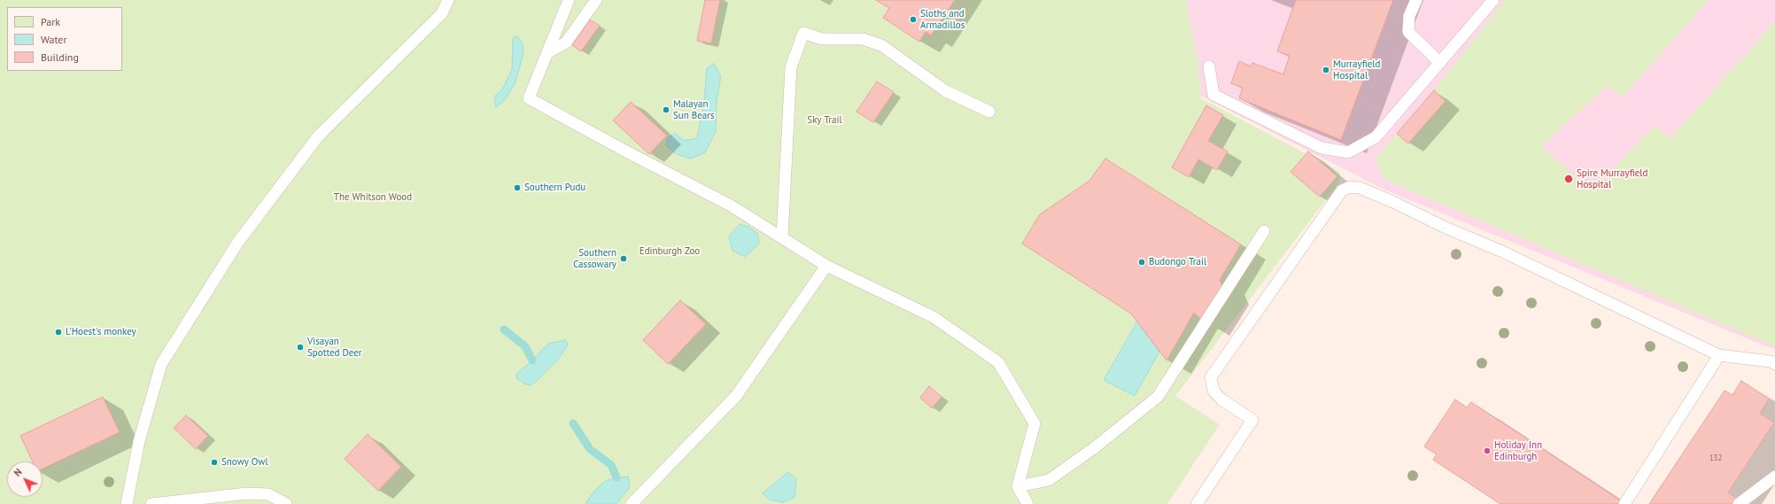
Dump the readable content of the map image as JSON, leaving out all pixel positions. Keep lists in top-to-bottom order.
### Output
{
  "parks": ["Sky Trail", "The Whitson Wood", "Edinburgh Zoo"],
  "places": [
    "Sloths and Armadillos",
    "Murrayfield Hospital",
    "Malayan Sun Bears",
    "Spire Murrayfield Hospital",
    "Southern Pudu",
    "Southern Cassowary",
    "Budongo Trail",
    "L'Hoest's monkey",
    "Visayan Spotted Deer",
    "Holiday Inn Edinburgh",
    "Snowy Owl"
  ],
  "house_numbers": ["132"],
  "legend": ["Park", "Water", "Building"],
  "north": "top left"
}
